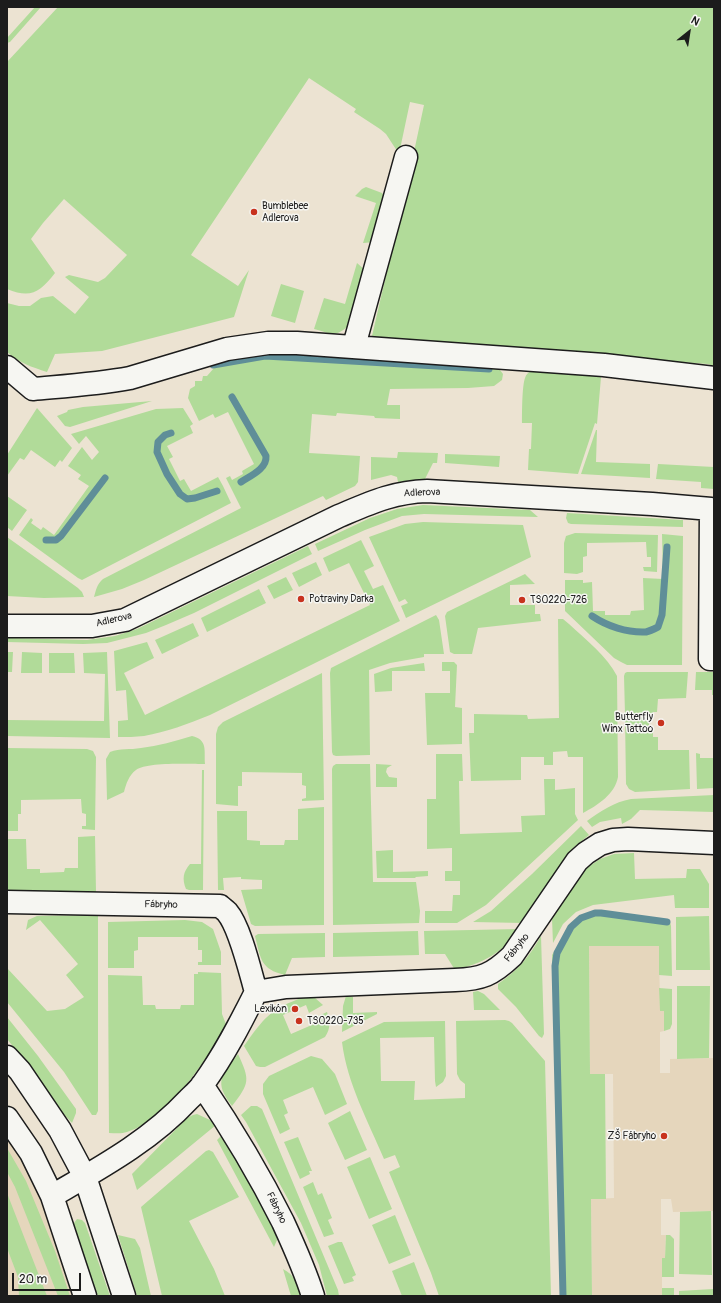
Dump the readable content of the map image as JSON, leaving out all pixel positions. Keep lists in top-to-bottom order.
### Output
{
  "streets": {
    "street": ["Adlerova", "Fábryho"]
  },
  "places": [
    "Bumblebee Adlerova",
    "Potraviny Darka",
    "TS0220-726",
    "Butterfly Winx Tattoo",
    "Lexikón",
    "TS0220-735",
    "ZŠ Fábryho"
  ],
  "scale_bar": "20 m",
  "north": "top right"
}
